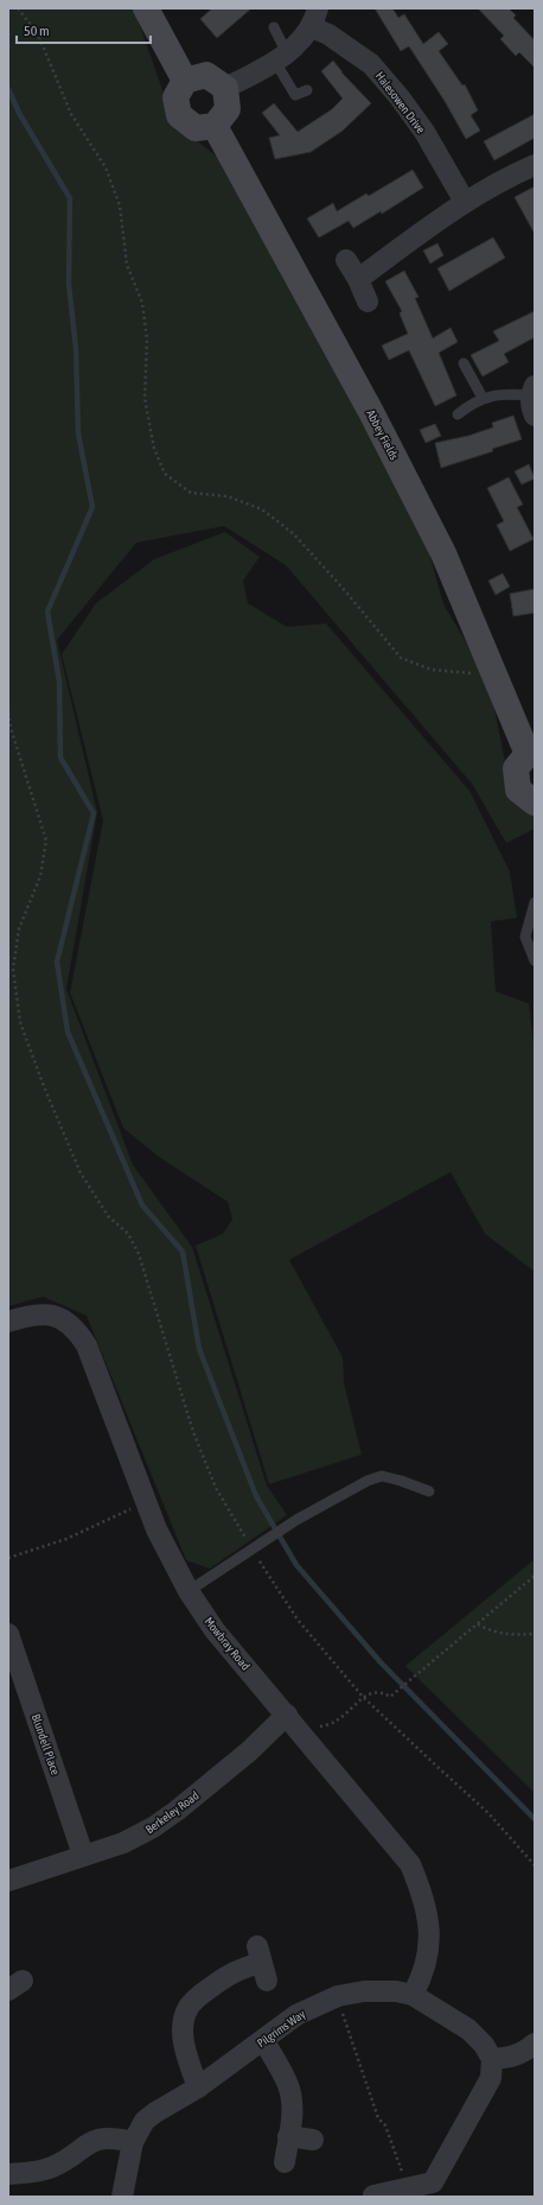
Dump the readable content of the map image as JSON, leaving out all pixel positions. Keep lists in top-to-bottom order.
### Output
{
  "streets": {
    "street": [
      "Halesowen Drive",
      "Abbey Fields",
      "Mowbray Road",
      "Blundell Place",
      "Berkeley Road",
      "Pilgrims Way"
    ]
  },
  "crossings": [
    ["Mowbray Road", "Berkeley Road"],
    ["Mowbray Road", "Pilgrims Way"],
    ["Blundell Place", "Berkeley Road"]
  ],
  "scale_bar": "50 m"
}
